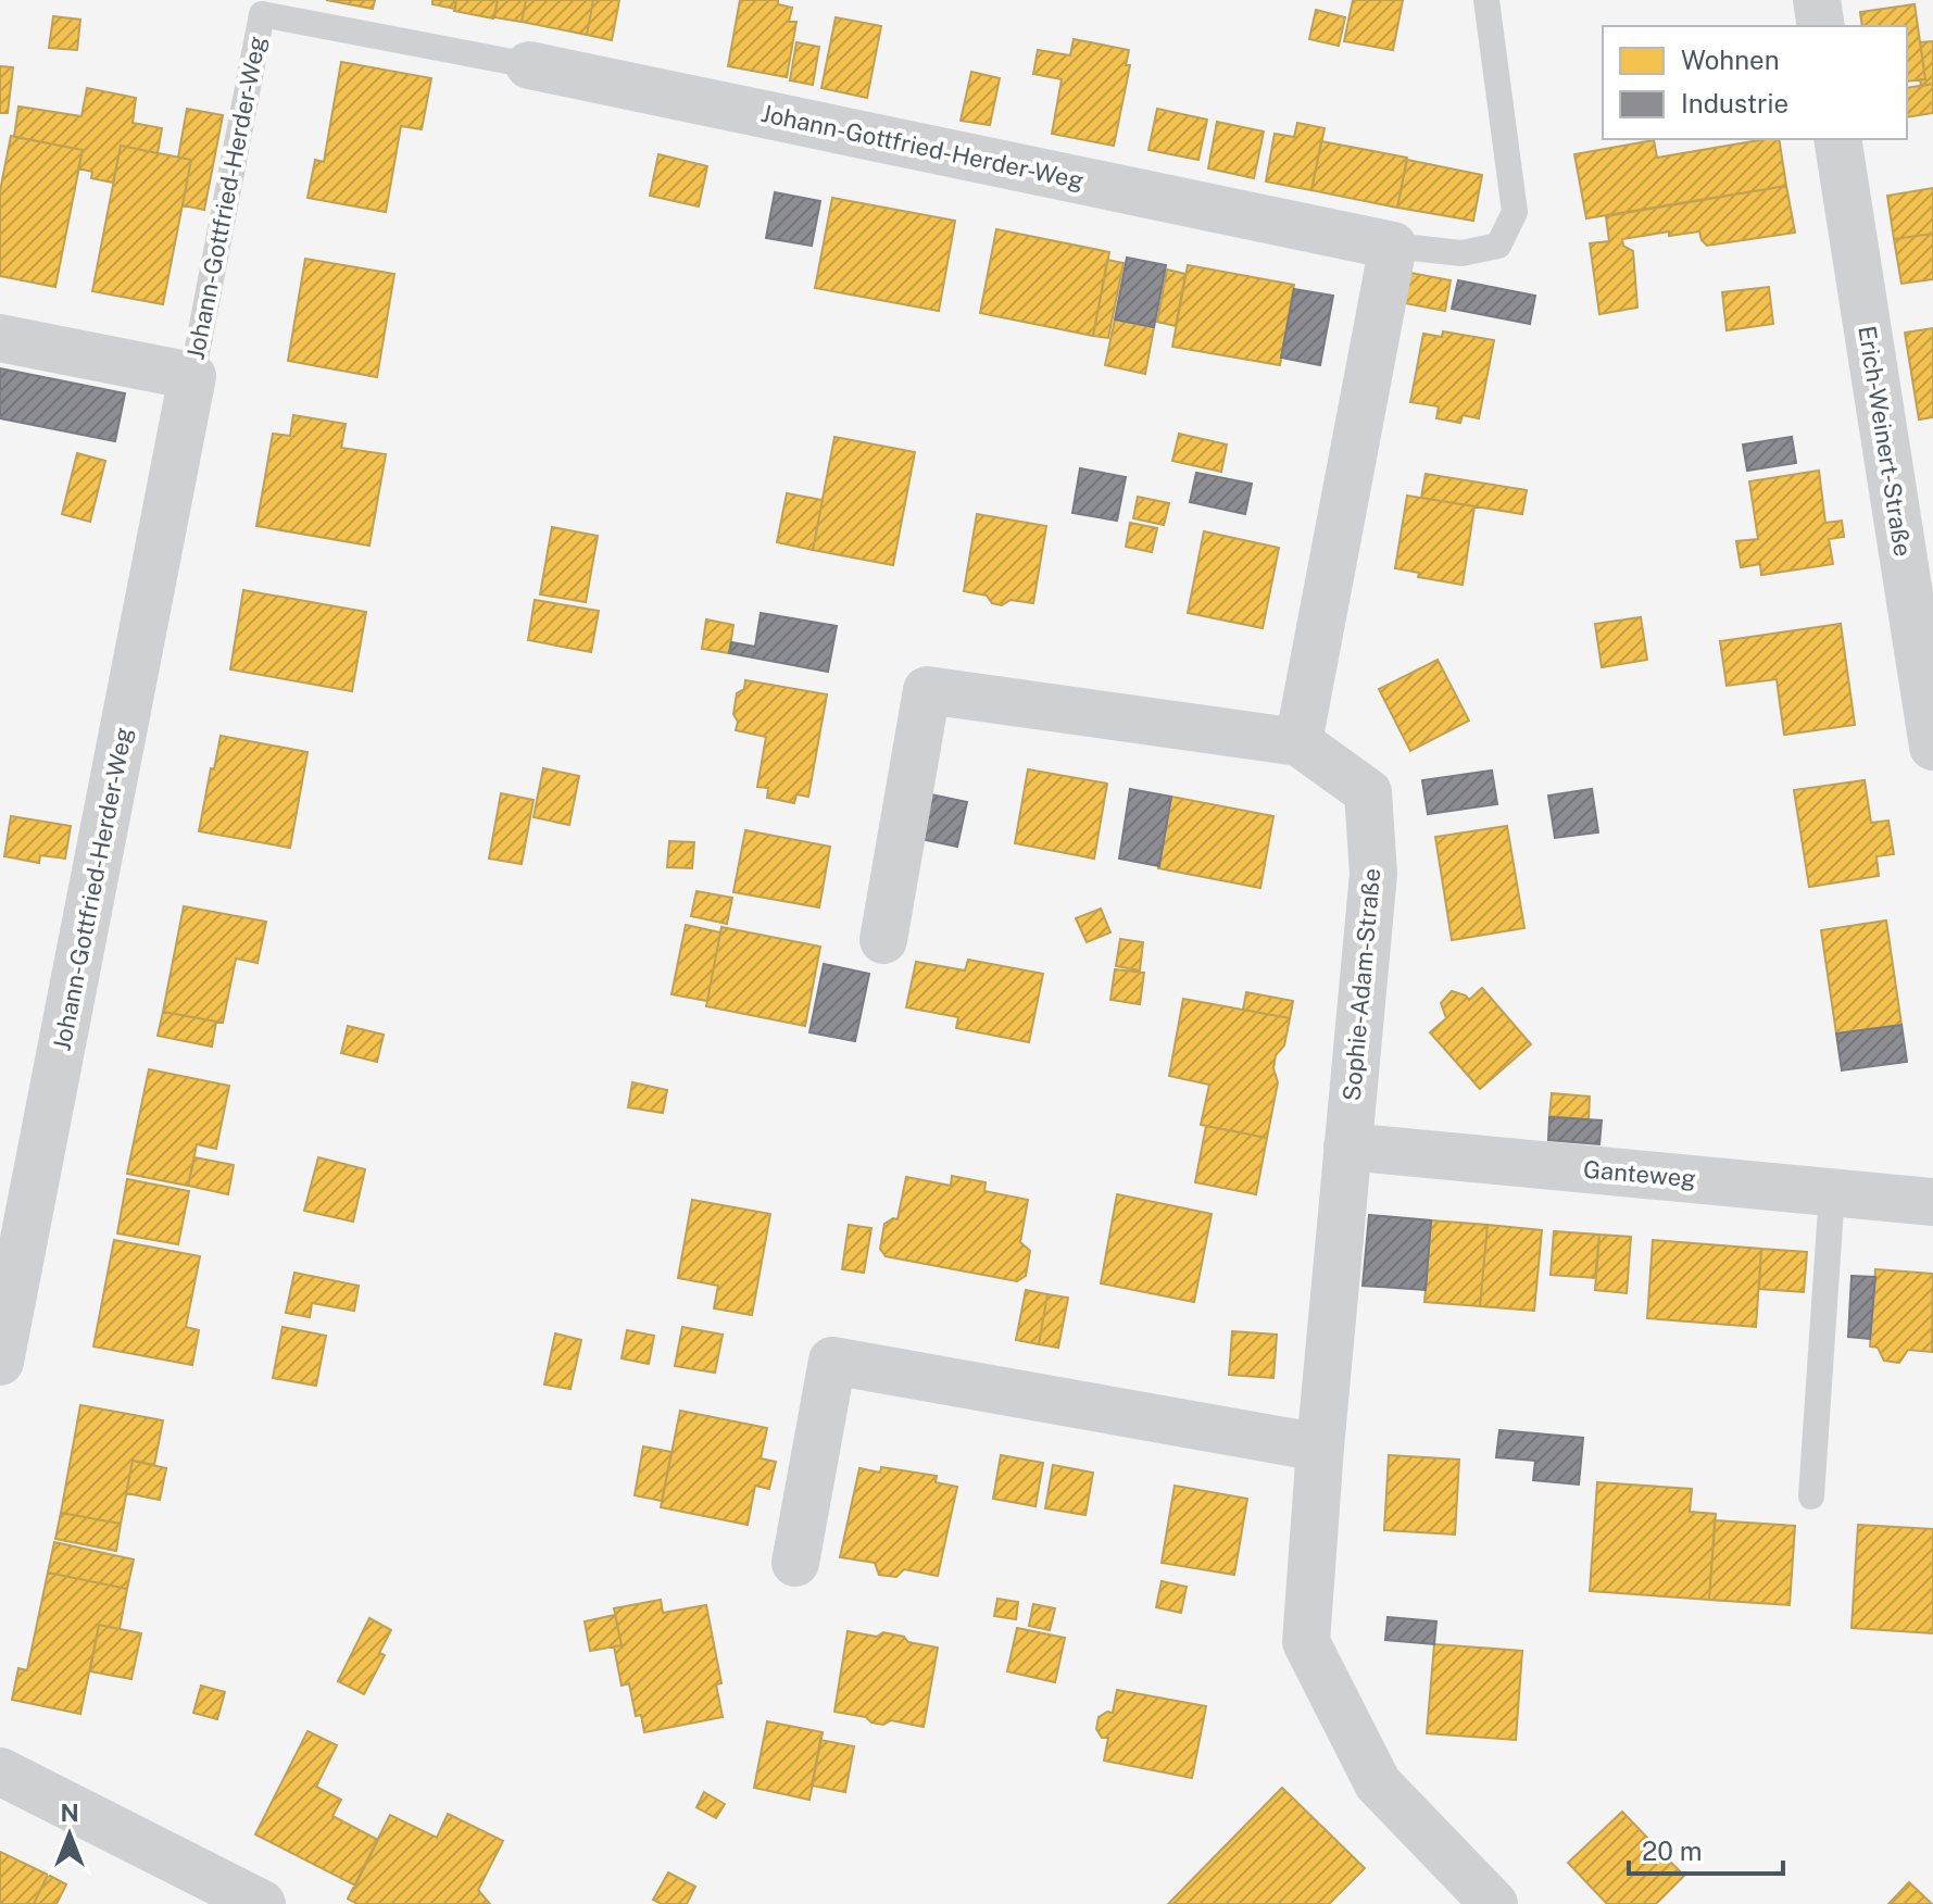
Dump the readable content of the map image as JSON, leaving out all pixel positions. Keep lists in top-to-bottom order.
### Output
{
  "streets": {
    "street": [
      "Johann-Gottfried-Herder-Weg",
      "Erich-Weinert-Straße",
      "Sophie-Adam-Straße",
      "Ganteweg"
    ]
  },
  "crossings": [
    ["Sophie-Adam-Straße", "Ganteweg"]
  ],
  "legend": ["Wohnen", "Industrie"],
  "scale_bar": "20 m",
  "north": "top"
}
